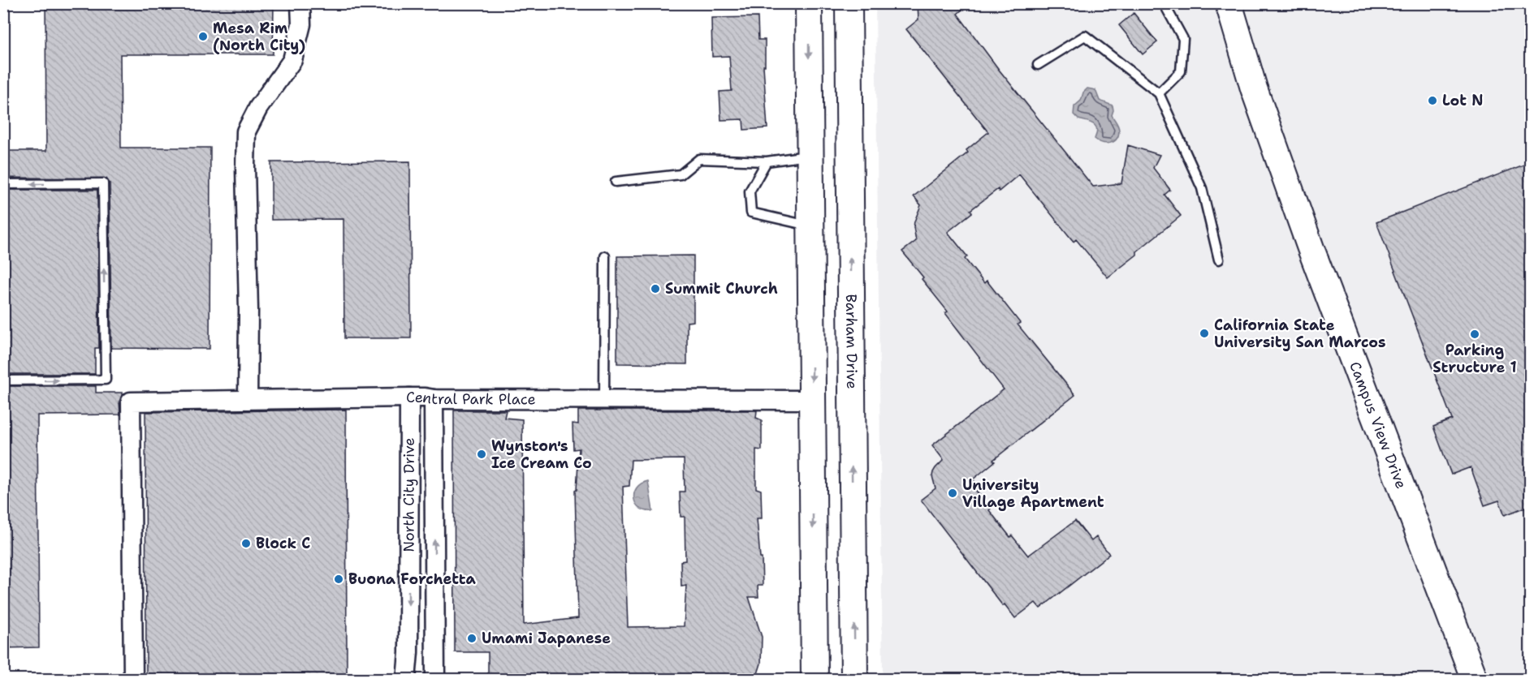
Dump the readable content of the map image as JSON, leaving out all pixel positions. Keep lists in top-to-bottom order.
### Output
{
  "streets": {
    "main road": ["Barham Drive", "Campus View Drive"],
    "street": ["Central Park Place", "North City Drive"]
  },
  "crossings": [
    ["Central Park Place", "North City Drive"]
  ],
  "places": [
    "Mesa Rim (North City)",
    "Lot N",
    "Summit Church",
    "California State University San Marcos",
    "Parking Structure 1",
    "Wynston's Ice Cream Co",
    "University Village Apartment",
    "Block C",
    "Buona Forchetta",
    "Umami Japanese"
  ]
}
